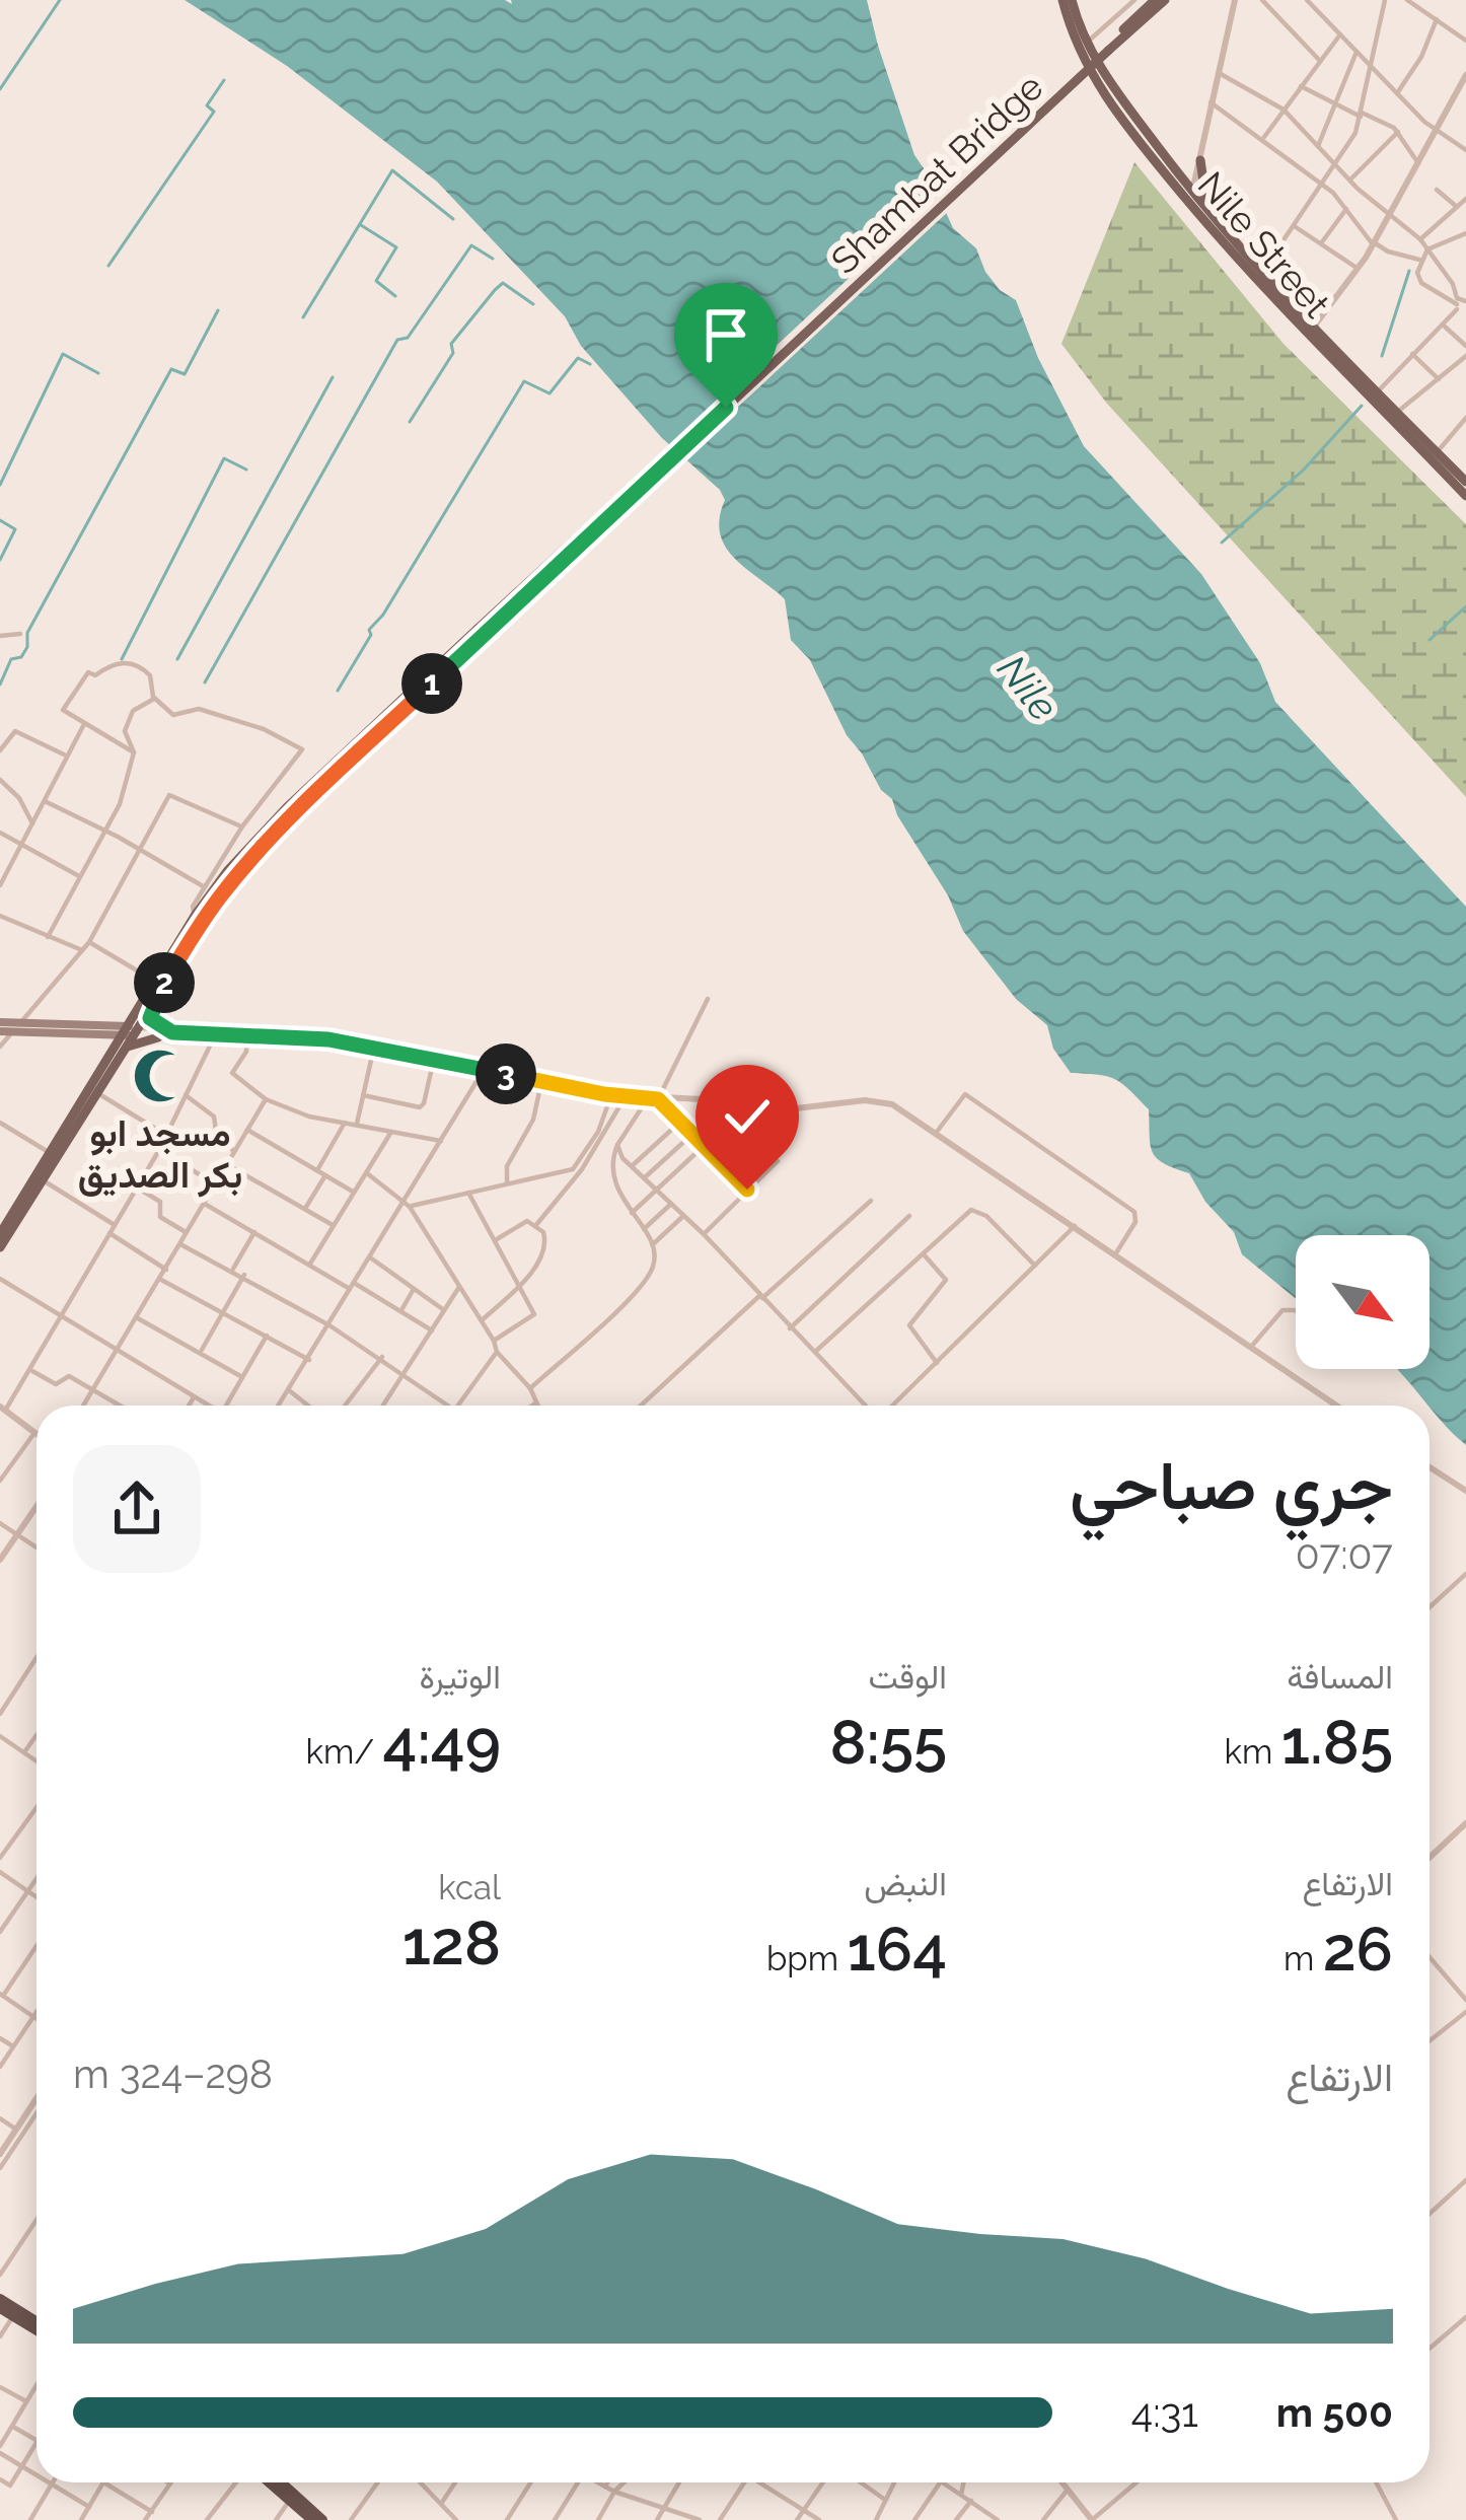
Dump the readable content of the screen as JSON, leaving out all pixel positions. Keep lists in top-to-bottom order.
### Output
{
  "streets": {
    "main road": ["Shambat Bridge", "Nile Street"]
  },
  "water": ["Nile"],
  "places": {
    "mosque": ["مسجد ابو بكر الصديق"]
  },
  "north": "bottom right",
  "page": {
    "pins": ["1", "2", "3"],
    "heading": ["جري صباحي", "07:07"],
    "stats": [
      ["المسافة", "1.85 km"],
      ["الوقت", "8:55"],
      ["الوتيرة", "4:49 /km"],
      ["الارتفاع", "26 m"],
      ["النبض", "164 bpm"],
      ["kcal", "128"]
    ],
    "chart": ["الارتفاع", "298–324 m"],
    "list": [
      {
        "name": "500 m",
        "note": "4:31"
      }
    ]
  }
}
